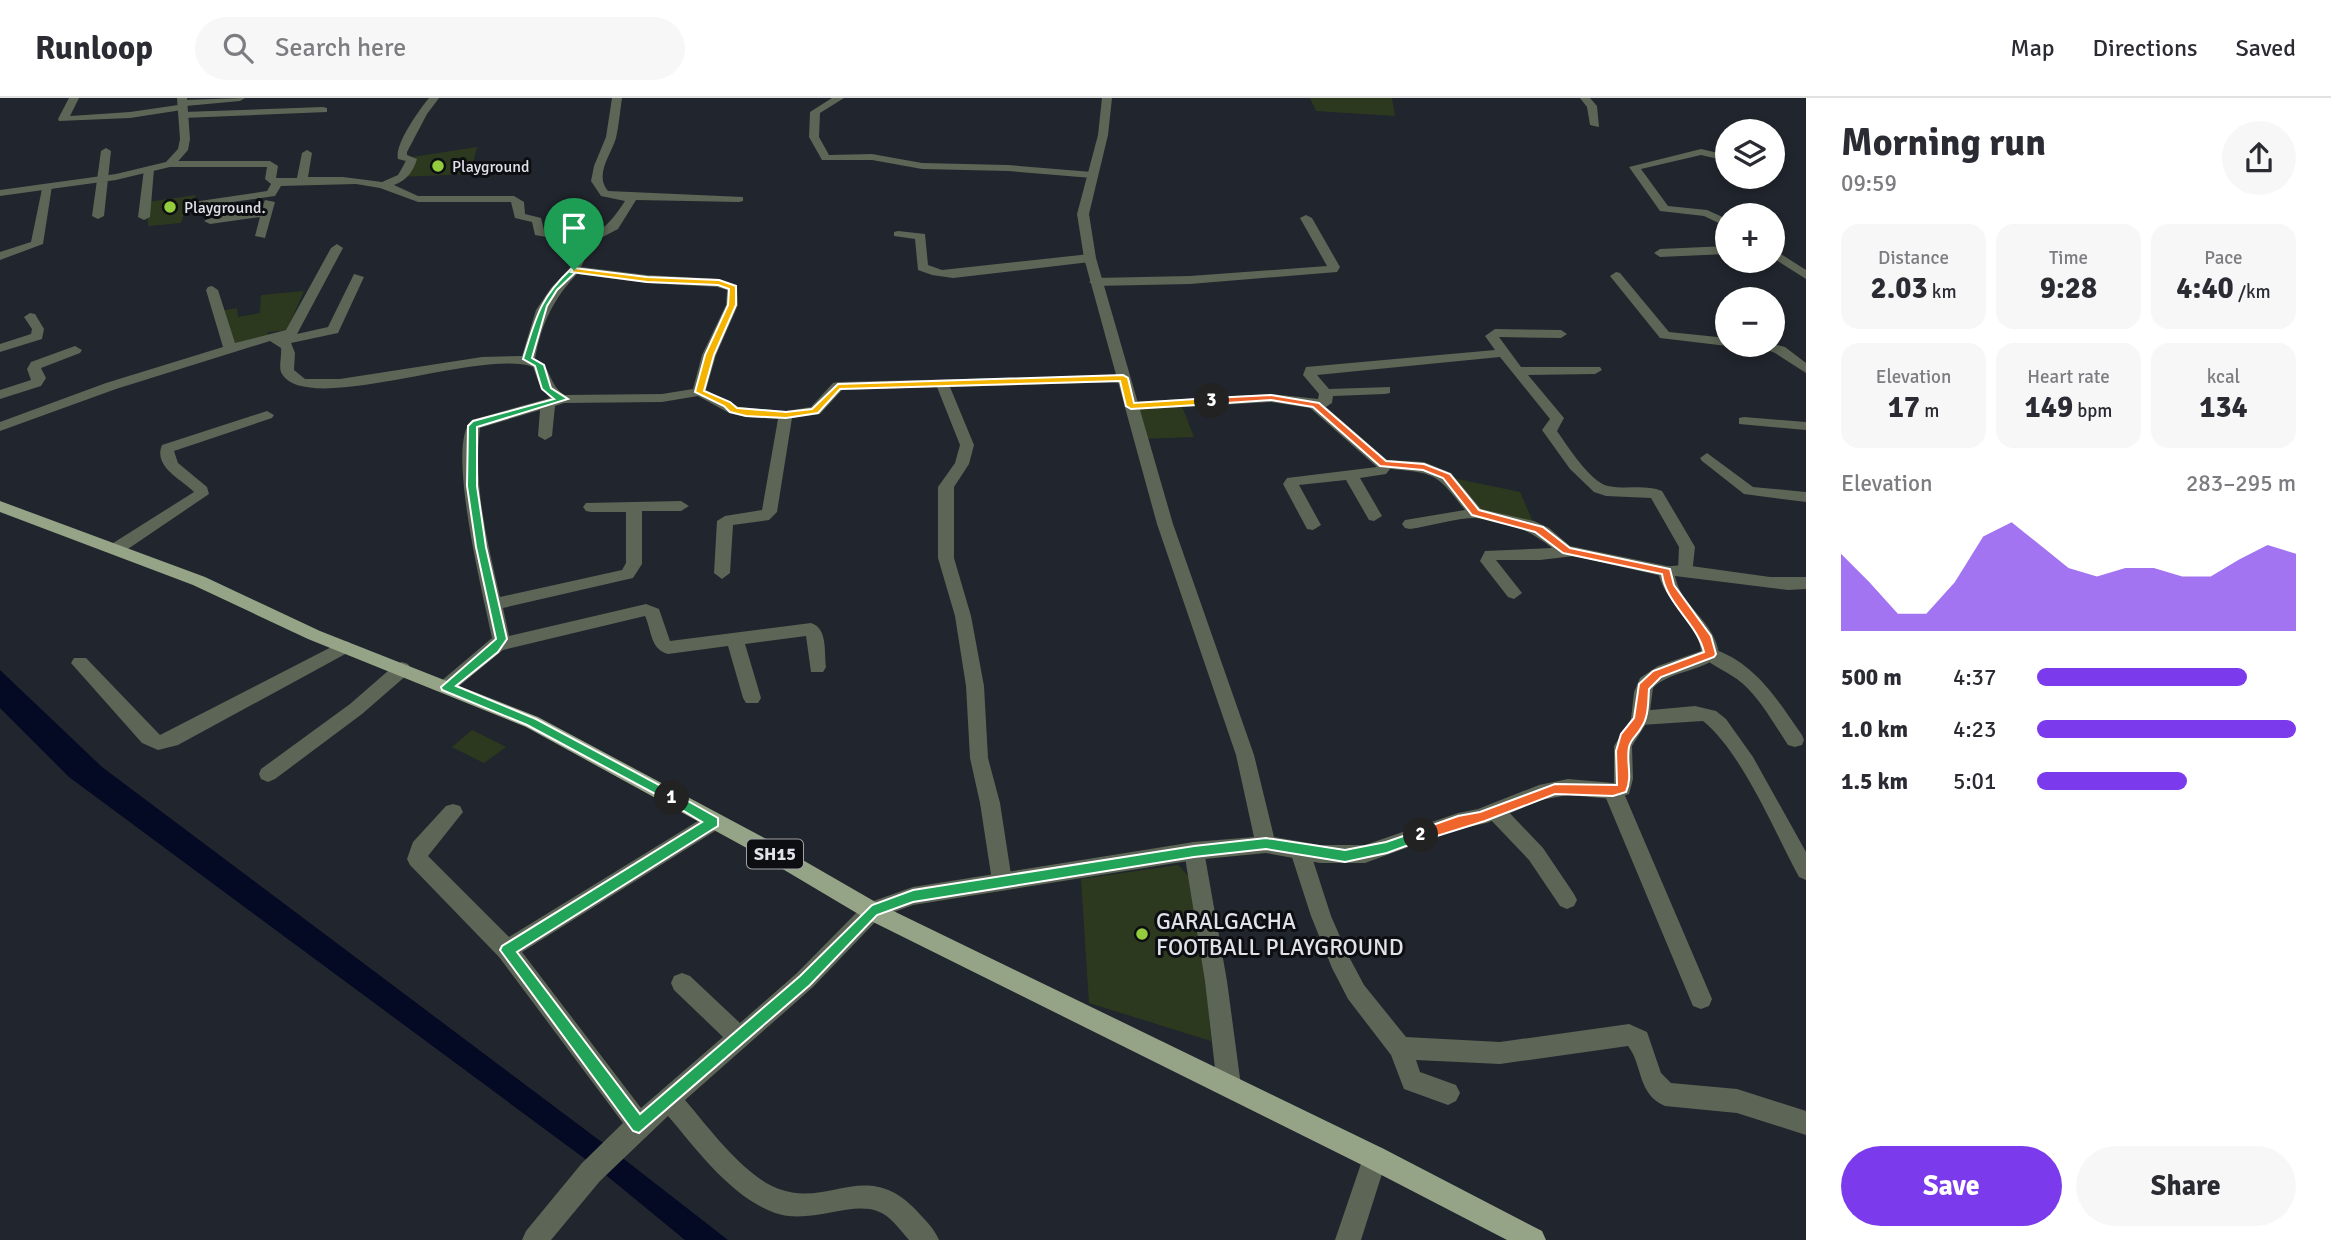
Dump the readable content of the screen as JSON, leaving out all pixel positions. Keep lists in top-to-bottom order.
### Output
{
  "streets": {
    "main road": ["SH15"]
  },
  "places": ["Playground", "Playground.", "GARALGACHA FOOTBALL PLAYGROUND"],
  "page": {
    "header": "Runloop",
    "search": "Search here",
    "nav": ["Map", "Directions", "Saved"],
    "heading": ["Morning run", "09:59"],
    "map_buttons": ["+", "−"],
    "stats": [
      ["Distance", "2.03 km"],
      ["Time", "9:28"],
      ["Pace", "4:40 /km"],
      ["Elevation", "17 m"],
      ["Heart rate", "149 bpm"],
      ["kcal", "134"]
    ],
    "pins": ["3", "1", "2"],
    "chart": ["Elevation", "283–295 m"],
    "list": [
      {
        "name": "500 m",
        "note": "4:37"
      },
      {
        "name": "1.0 km",
        "note": "4:23"
      },
      {
        "name": "1.5 km",
        "note": "5:01"
      }
    ],
    "buttons": ["Save", "Share"]
  }
}
